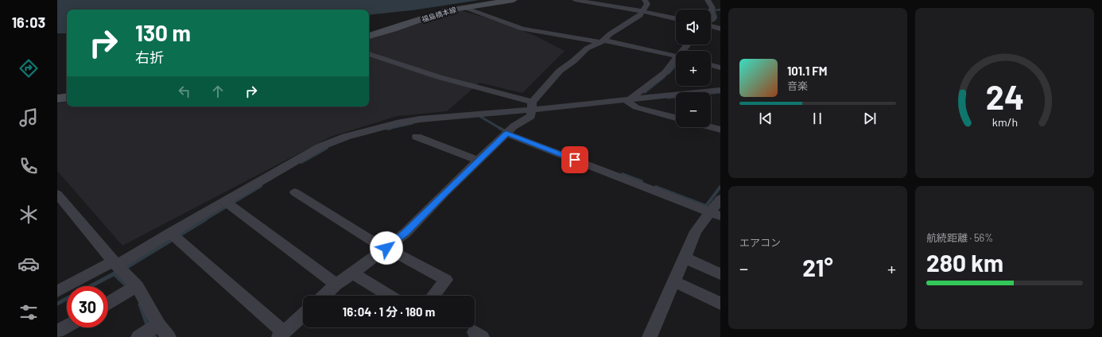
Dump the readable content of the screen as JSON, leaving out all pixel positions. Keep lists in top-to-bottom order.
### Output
{
  "streets": {
    "main road": ["福島橋本線"]
  },
  "page": {
    "tabs": "16:03",
    "map_buttons": ["+", "−"],
    "turn": ["130 m", "右折"],
    "song": ["101.1 FM", "音楽"],
    "tile": [
      "エアコン",
      ["航続距離 · 56%", "280 km"]
    ],
    "heat": ["−", "21°", "+"],
    "limit": "30",
    "trip": "16:04 · 1 分 · 180 m",
    "gauge": ["24", "km/h"]
  }
}
